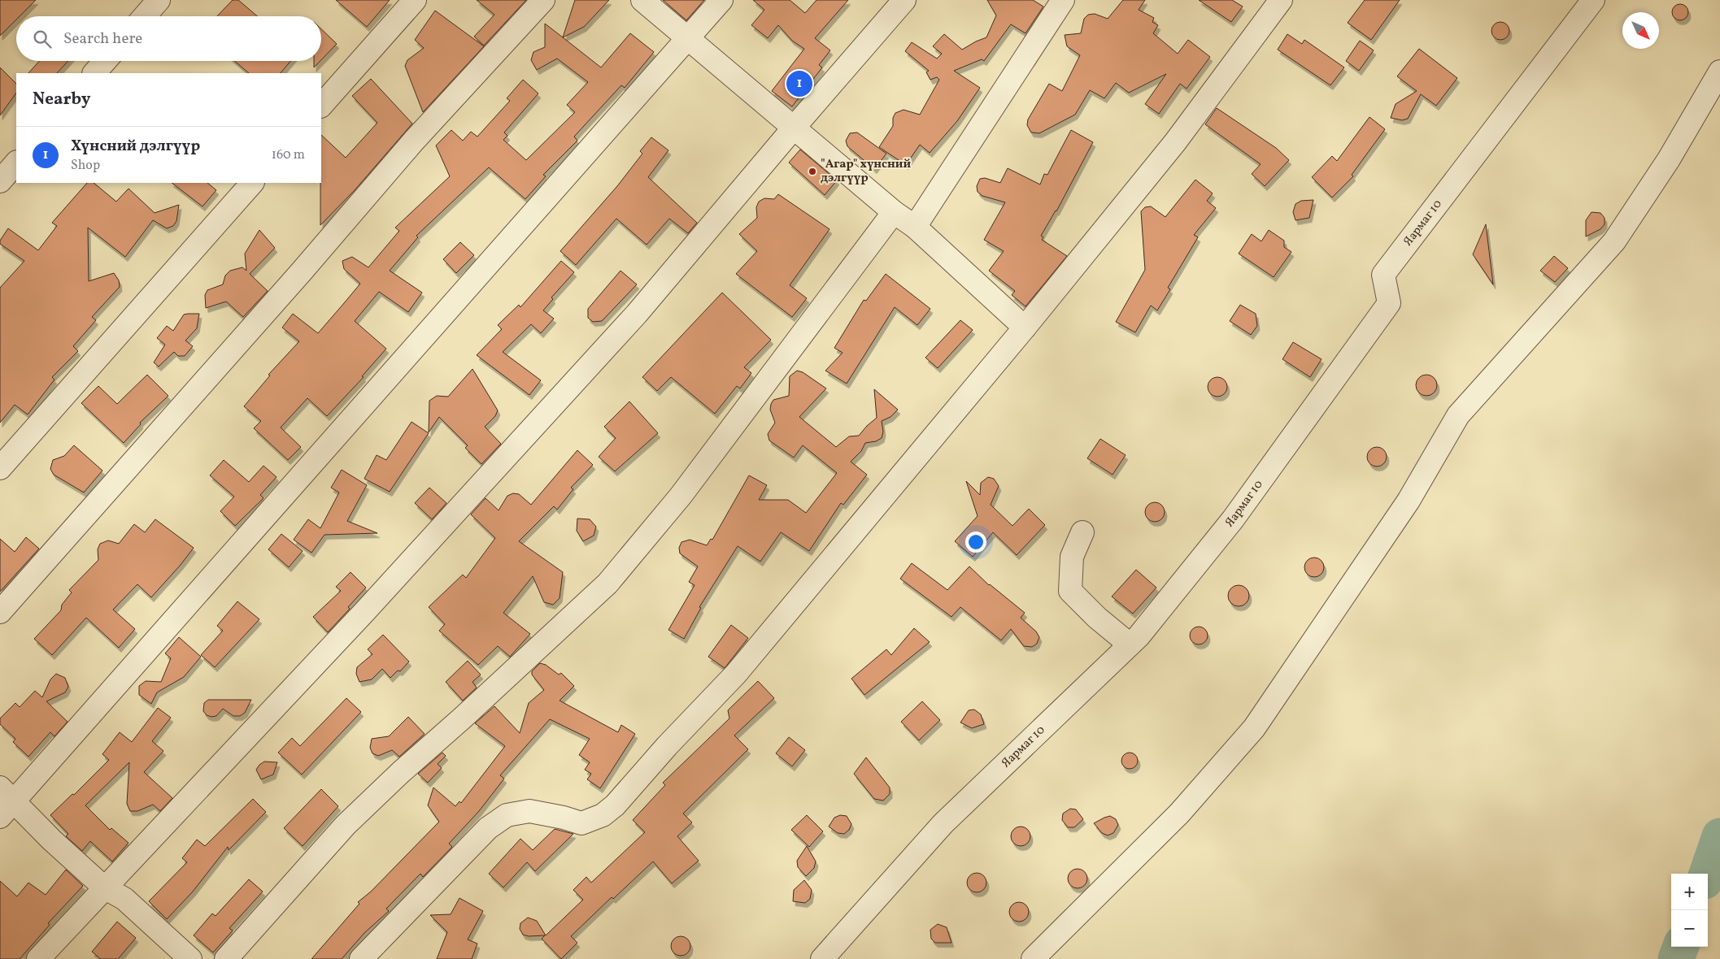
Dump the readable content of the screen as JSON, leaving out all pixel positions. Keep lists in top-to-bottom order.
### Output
{
  "streets": {
    "street": ["Яармаг 10"]
  },
  "places": ["\"Агар\" хүнсний дэлгүүр"],
  "north": "bottom right",
  "page": {
    "search": "Search here",
    "pins": "1",
    "heading": "Nearby",
    "list": [
      {
        "mark": "1",
        "name": "Хүнсний дэлгүүр",
        "note": "Shop",
        "value": "160 m"
      }
    ],
    "map_buttons": ["+", "−"]
  }
}
